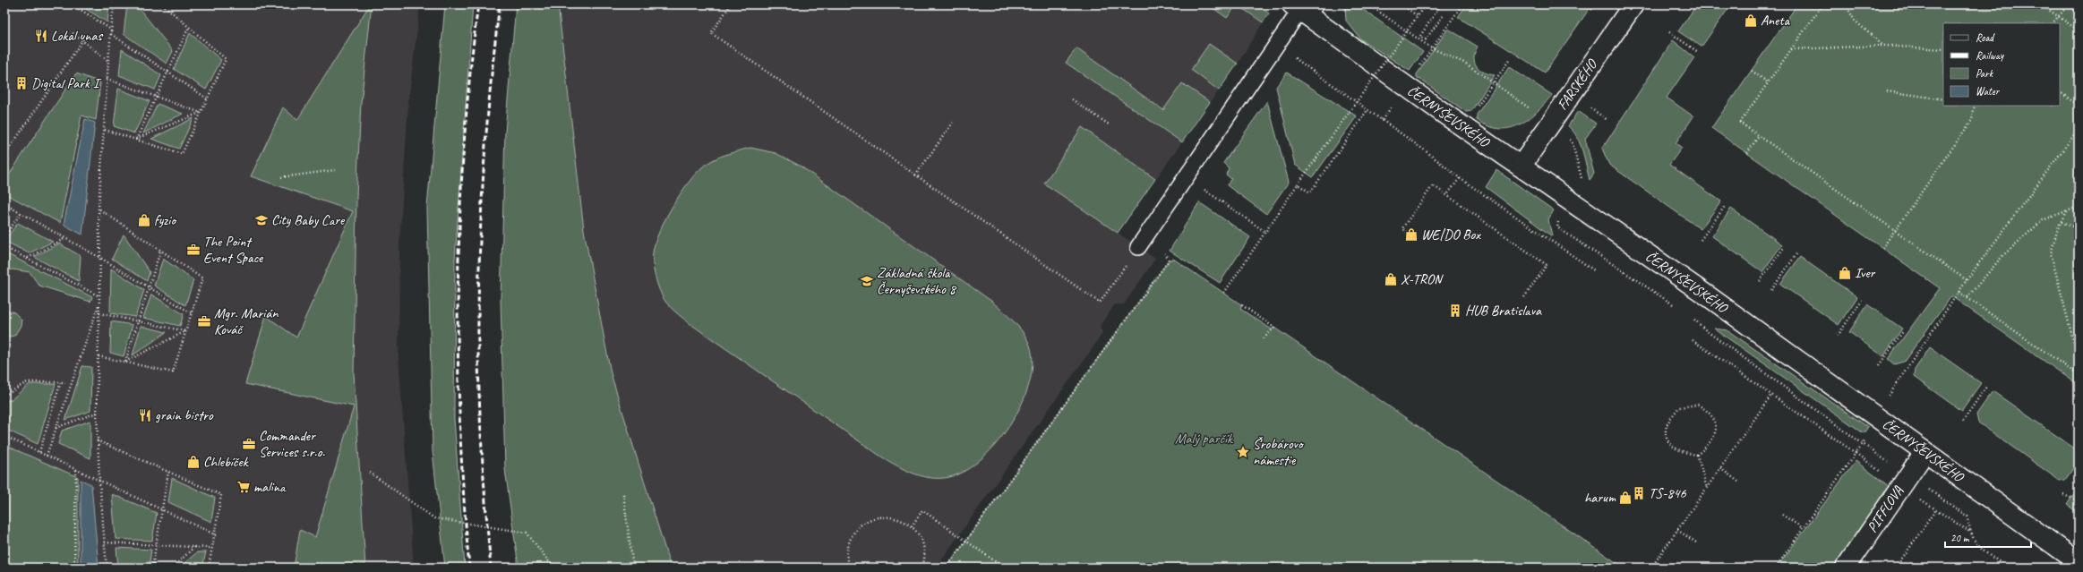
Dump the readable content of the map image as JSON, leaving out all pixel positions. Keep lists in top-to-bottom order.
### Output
{
  "streets": {
    "street": ["FARSKÉHO", "ČERNYŠEVSKÉHO", "PIFFLOVA"]
  },
  "crossings": [
    ["FARSKÉHO", "ČERNYŠEVSKÉHO"],
    ["ČERNYŠEVSKÉHO", "PIFFLOVA"]
  ],
  "parks": ["Malý parčík"],
  "places": {
    "shop": [
      "Aneta",
      "fyzio",
      "WE|DO Box",
      "Iver",
      "X-TRON",
      "Chlebíček",
      "harum"
    ],
    "restaurant": ["Lokal unas", "grain bistro"],
    "building": ["Digital Park I", "HUB Bratislava", "TS-846"],
    "school or university": ["City Baby Care", "Základná škola Černyševského 8"],
    "office": ["The Point Event Space", "Mgr. Marián Kováč", "Commander Services s.r.o."],
    "place": ["Šrobárovo námestie"],
    "supermarket": ["malina"]
  },
  "legend": [
    "Road",
    "Railway",
    "Park",
    "Water"
  ],
  "scale_bar": "20 m"
}
